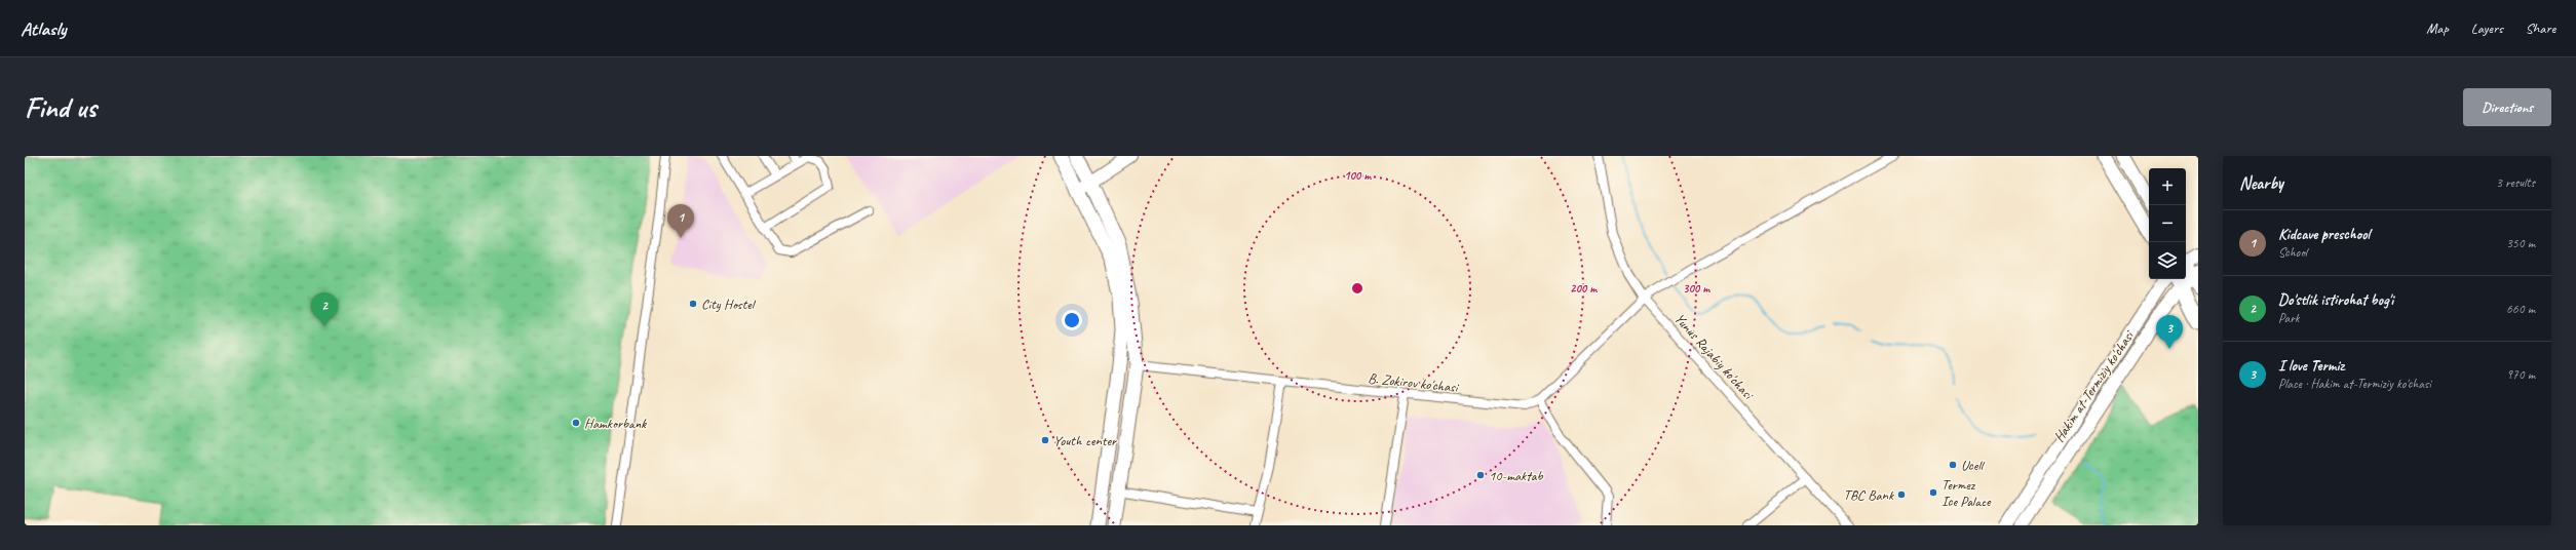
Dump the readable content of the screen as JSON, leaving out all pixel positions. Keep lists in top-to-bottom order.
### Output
{
  "streets": {
    "main road": ["Hakim at-Termiziy ko'chasi"],
    "street": ["Yunus Rajabiy ko'chasi", "B. Zokirov ko'chasi"]
  },
  "crossings": [
    ["Yunus Rajabiy ko'chasi", "B. Zokirov ko'chasi"]
  ],
  "places": [
    "City Hostel",
    "Hamkorbank",
    "Youth center",
    "Ucell",
    "10-maktab",
    "Termez Ice Palace",
    "TBC Bank"
  ],
  "page": {
    "header": "Atlasly",
    "nav": ["Map", "Layers", "Share"],
    "buttons": "Directions",
    "title": "Find us",
    "heading": ["Nearby", "3 results"],
    "map_buttons": ["+", "−"],
    "pins": ["1", "2", "3"],
    "list": [
      {
        "mark": "1",
        "name": "Kidcave preschool",
        "note": "School",
        "value": "350 m"
      },
      {
        "mark": "2",
        "name": "Do'stlik istirohat bog'i",
        "note": "Park",
        "value": "660 m"
      },
      {
        "mark": "3",
        "name": "I love Termiz",
        "note": "Place · Hakim at-Termiziy ko'chasi",
        "value": "970 m"
      }
    ]
  },
  "rings": ["100 m", "200 m", "300 m"]
}
